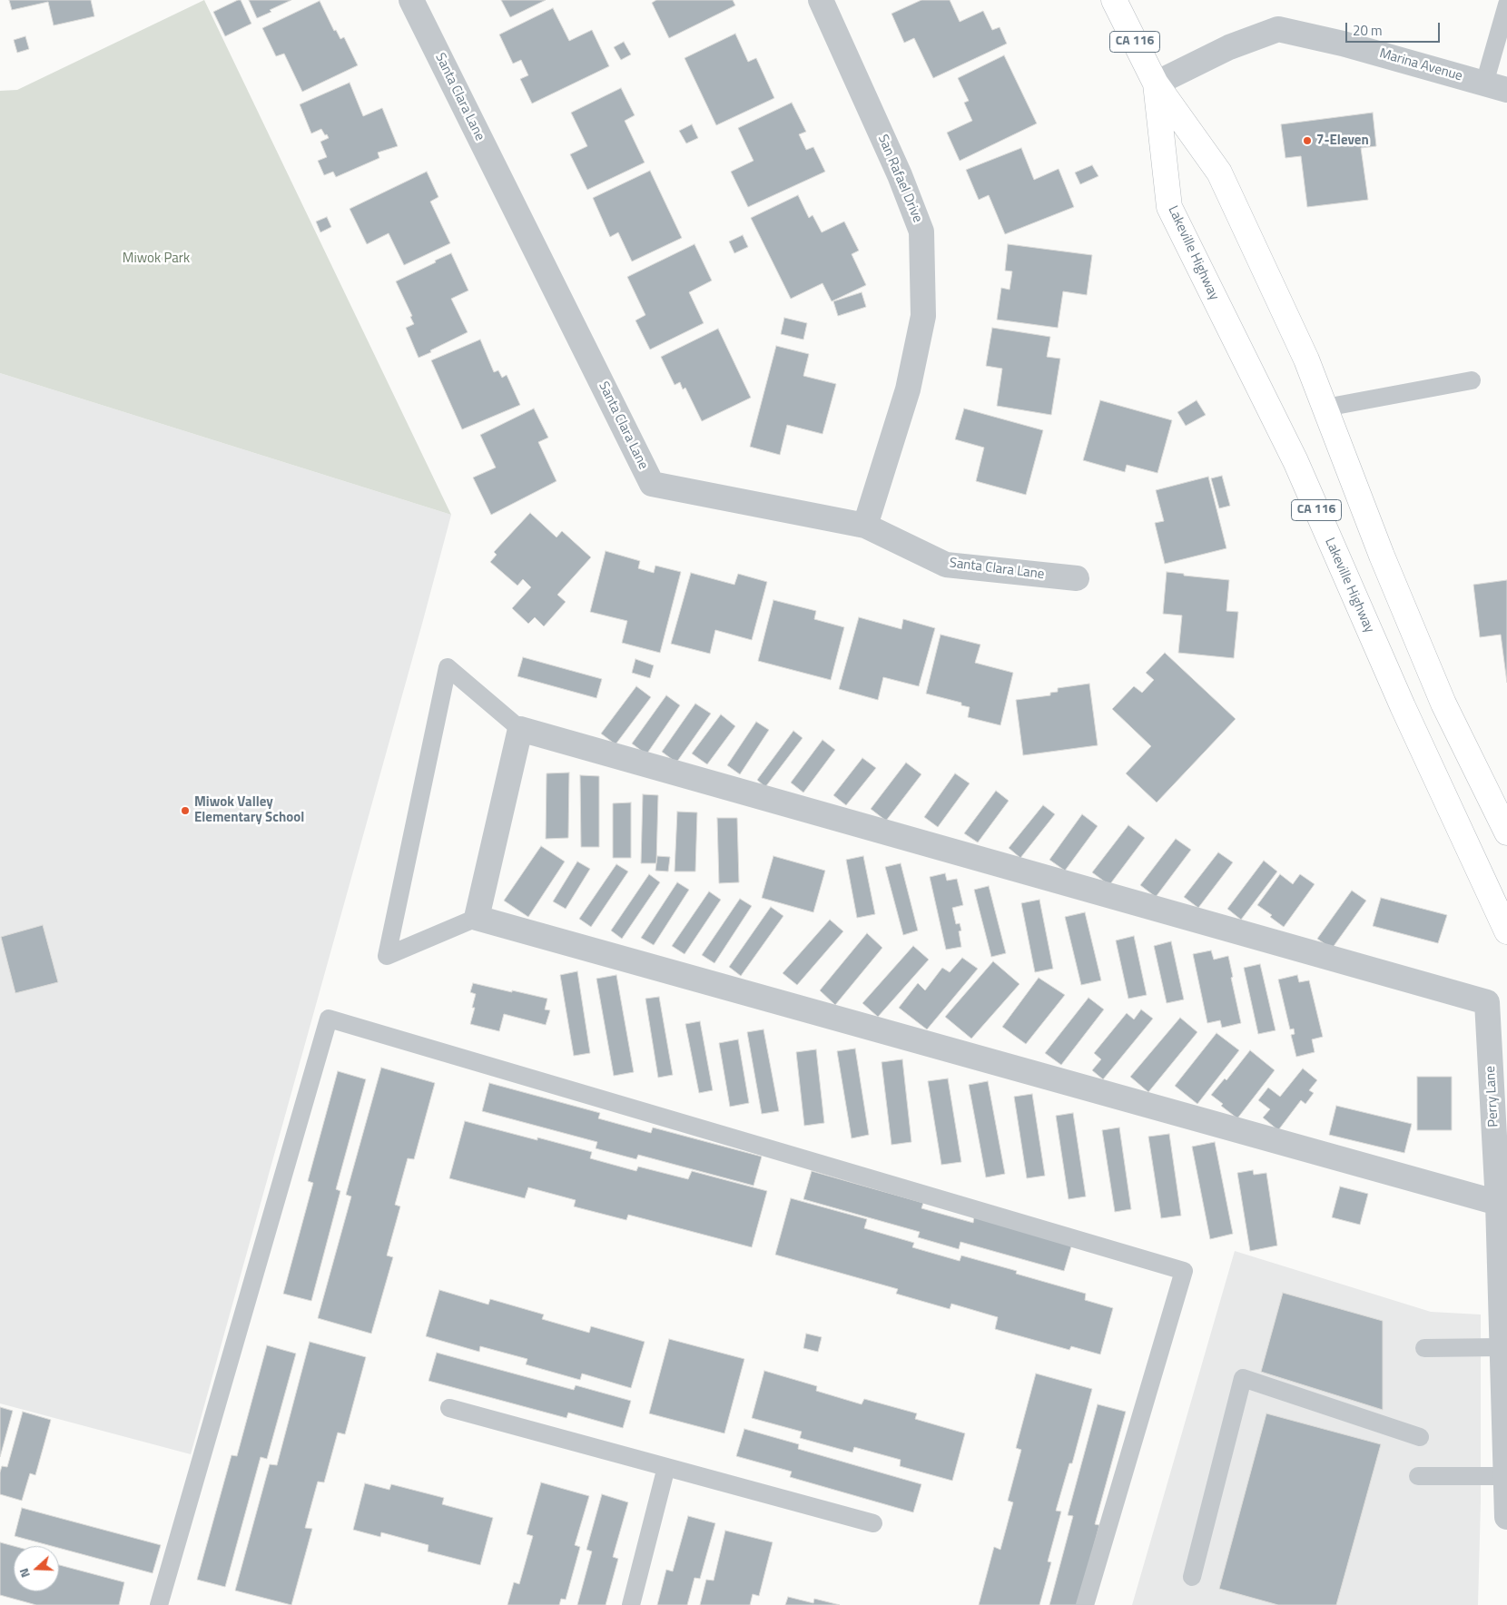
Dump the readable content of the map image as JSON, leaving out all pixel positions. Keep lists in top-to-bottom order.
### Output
{
  "streets": {
    "main road": ["CA 116", "Lakeville Highway"],
    "street": [
      "Marina Avenue",
      "Santa Clara Lane",
      "San Rafael Drive",
      "Perry Lane"
    ]
  },
  "crossings": [
    ["Marina Avenue", "Lakeville Highway"],
    ["Santa Clara Lane", "San Rafael Drive"]
  ],
  "parks": ["Miwok Park"],
  "places": ["7-Eleven", "Miwok Valley Elementary School"],
  "scale_bar": "20 m",
  "north": "left"
}
